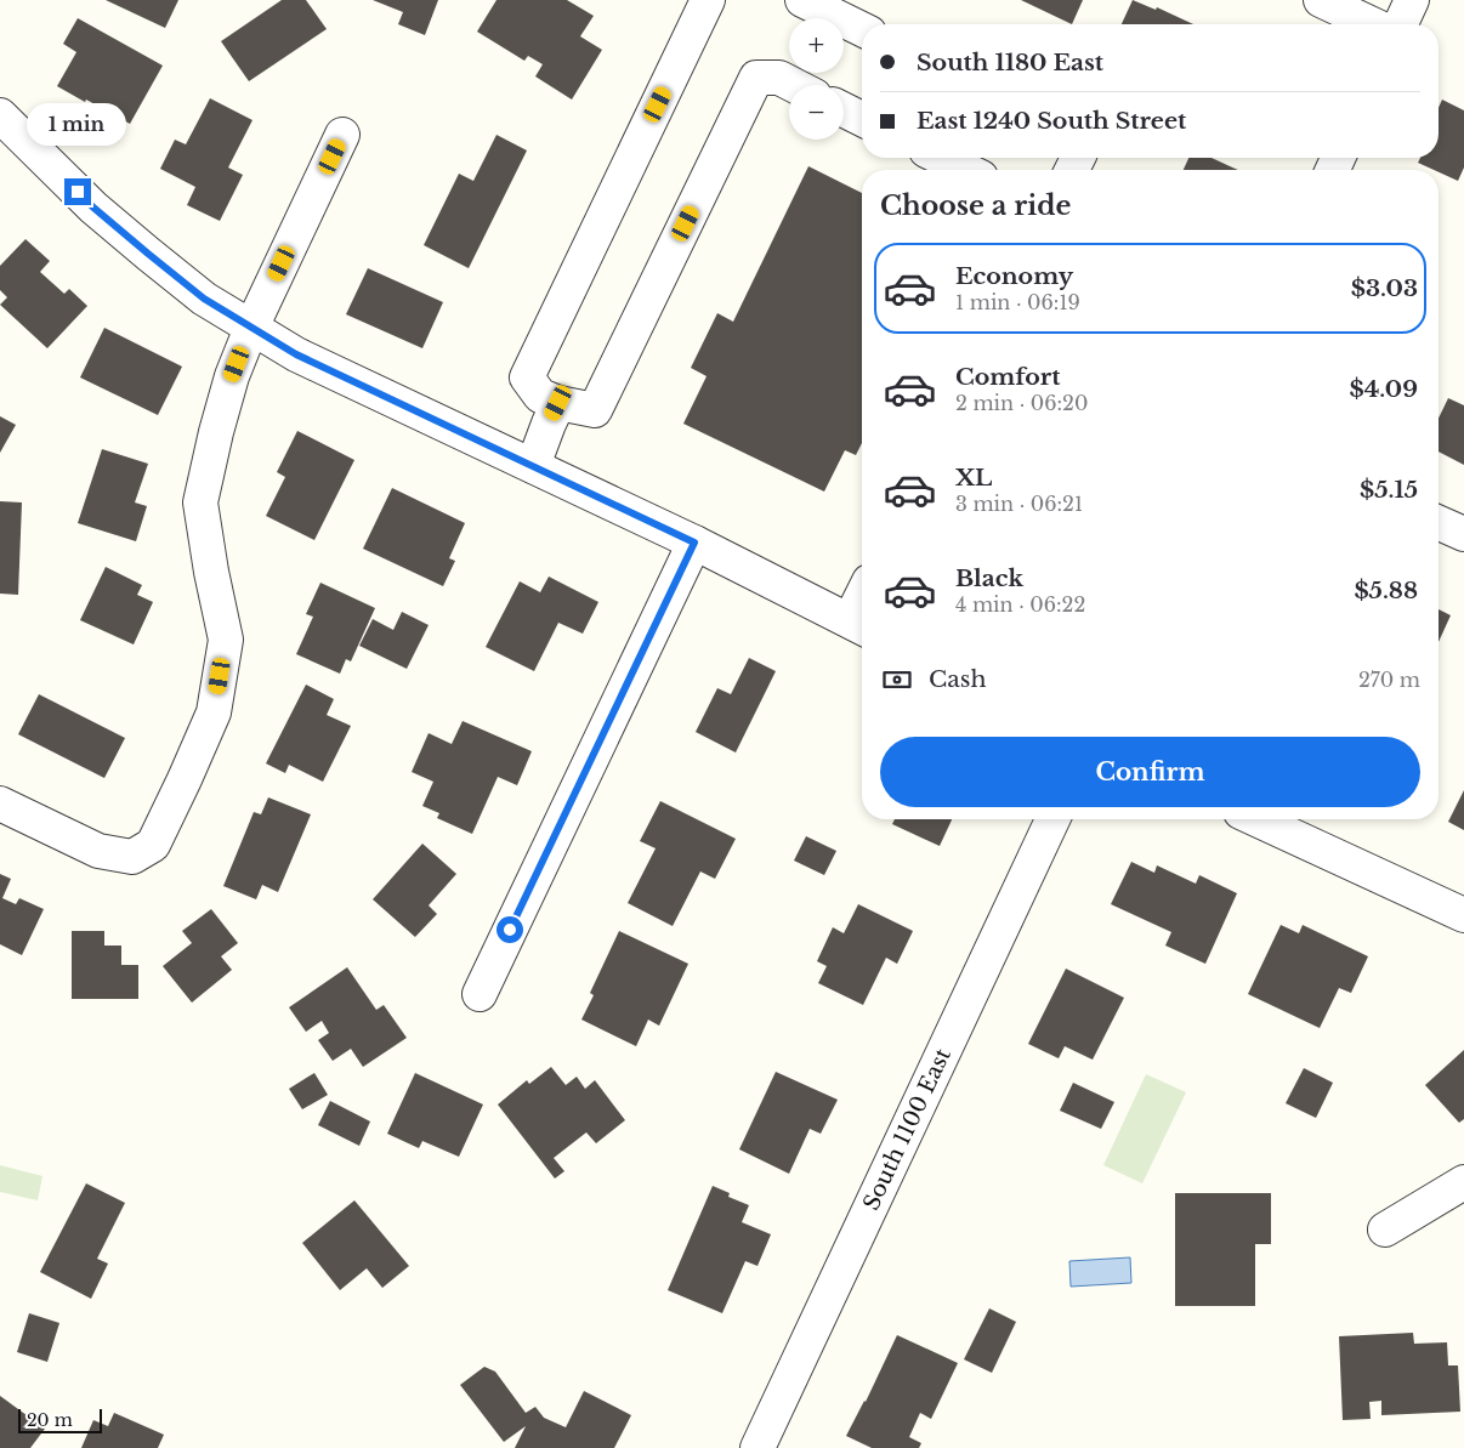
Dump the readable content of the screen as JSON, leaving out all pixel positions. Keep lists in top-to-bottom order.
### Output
{
  "streets": {
    "street": ["South 1100 East"]
  },
  "scale_bar": "20 m",
  "page": {
    "map_buttons": ["+", "−"],
    "banner": ["South 1180 East", "East 1240 South Street"],
    "bubble": "1 min",
    "heading": "Choose a ride",
    "list": [
      {
        "name": "Economy",
        "note": "1 min · 06:19",
        "value": "$3.03"
      },
      {
        "name": "Comfort",
        "note": "2 min · 06:20",
        "value": "$4.09"
      },
      {
        "name": "XL",
        "note": "3 min · 06:21",
        "value": "$5.15"
      },
      {
        "name": "Black",
        "note": "4 min · 06:22",
        "value": "$5.88"
      }
    ],
    "pay": ["Cash", "270 m"],
    "buttons": "Confirm",
    "scale": "20 m"
  }
}
